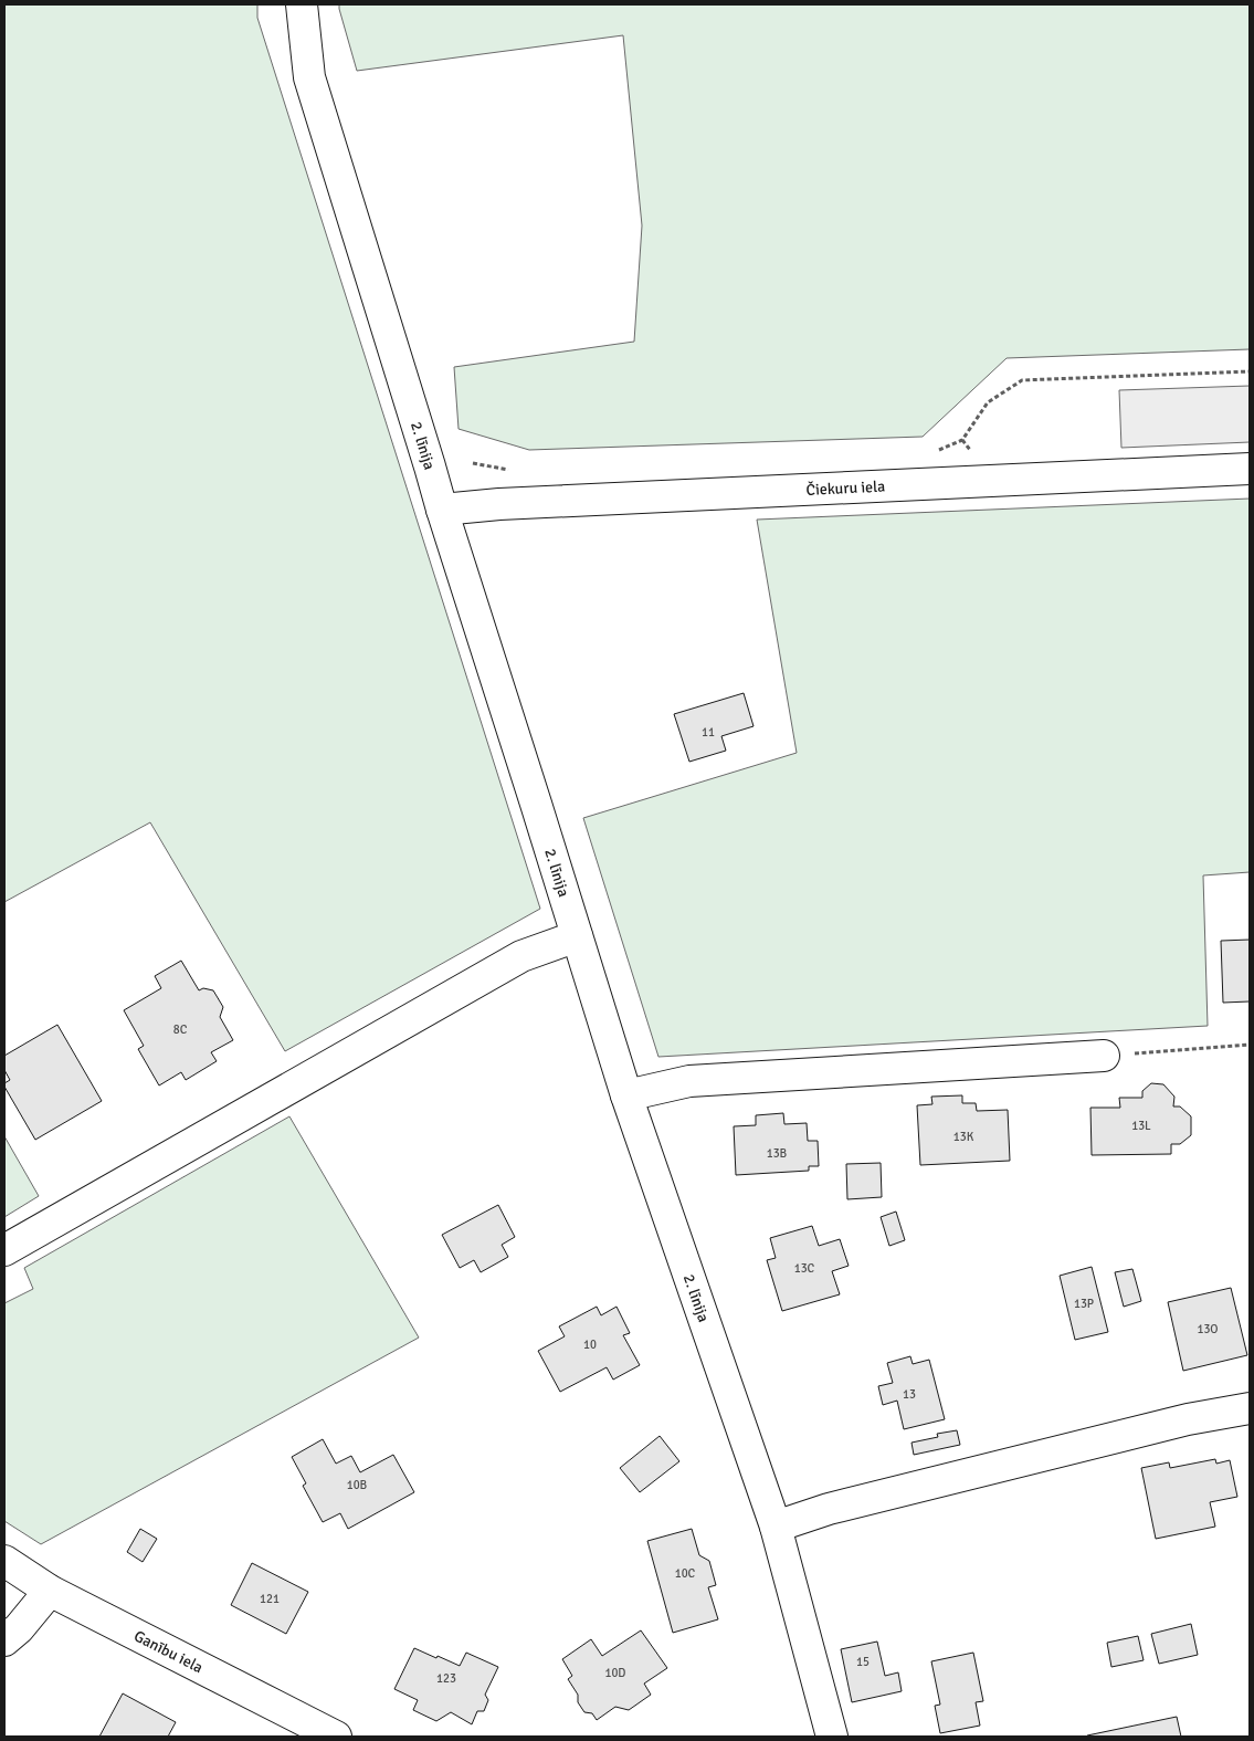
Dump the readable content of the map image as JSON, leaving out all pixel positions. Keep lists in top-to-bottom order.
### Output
{
  "streets": {
    "street": ["2. līnija", "Čiekuru iela", "Ganību iela"]
  },
  "crossings": [
    ["2. līnija", "Čiekuru iela"]
  ],
  "house_numbers": [
    "11",
    "8C",
    "13L",
    "13K",
    "13B",
    "13C",
    "13P",
    "13O",
    "10",
    "13",
    "10B",
    "10C",
    "121",
    "15",
    "10D",
    "123"
  ]
}
